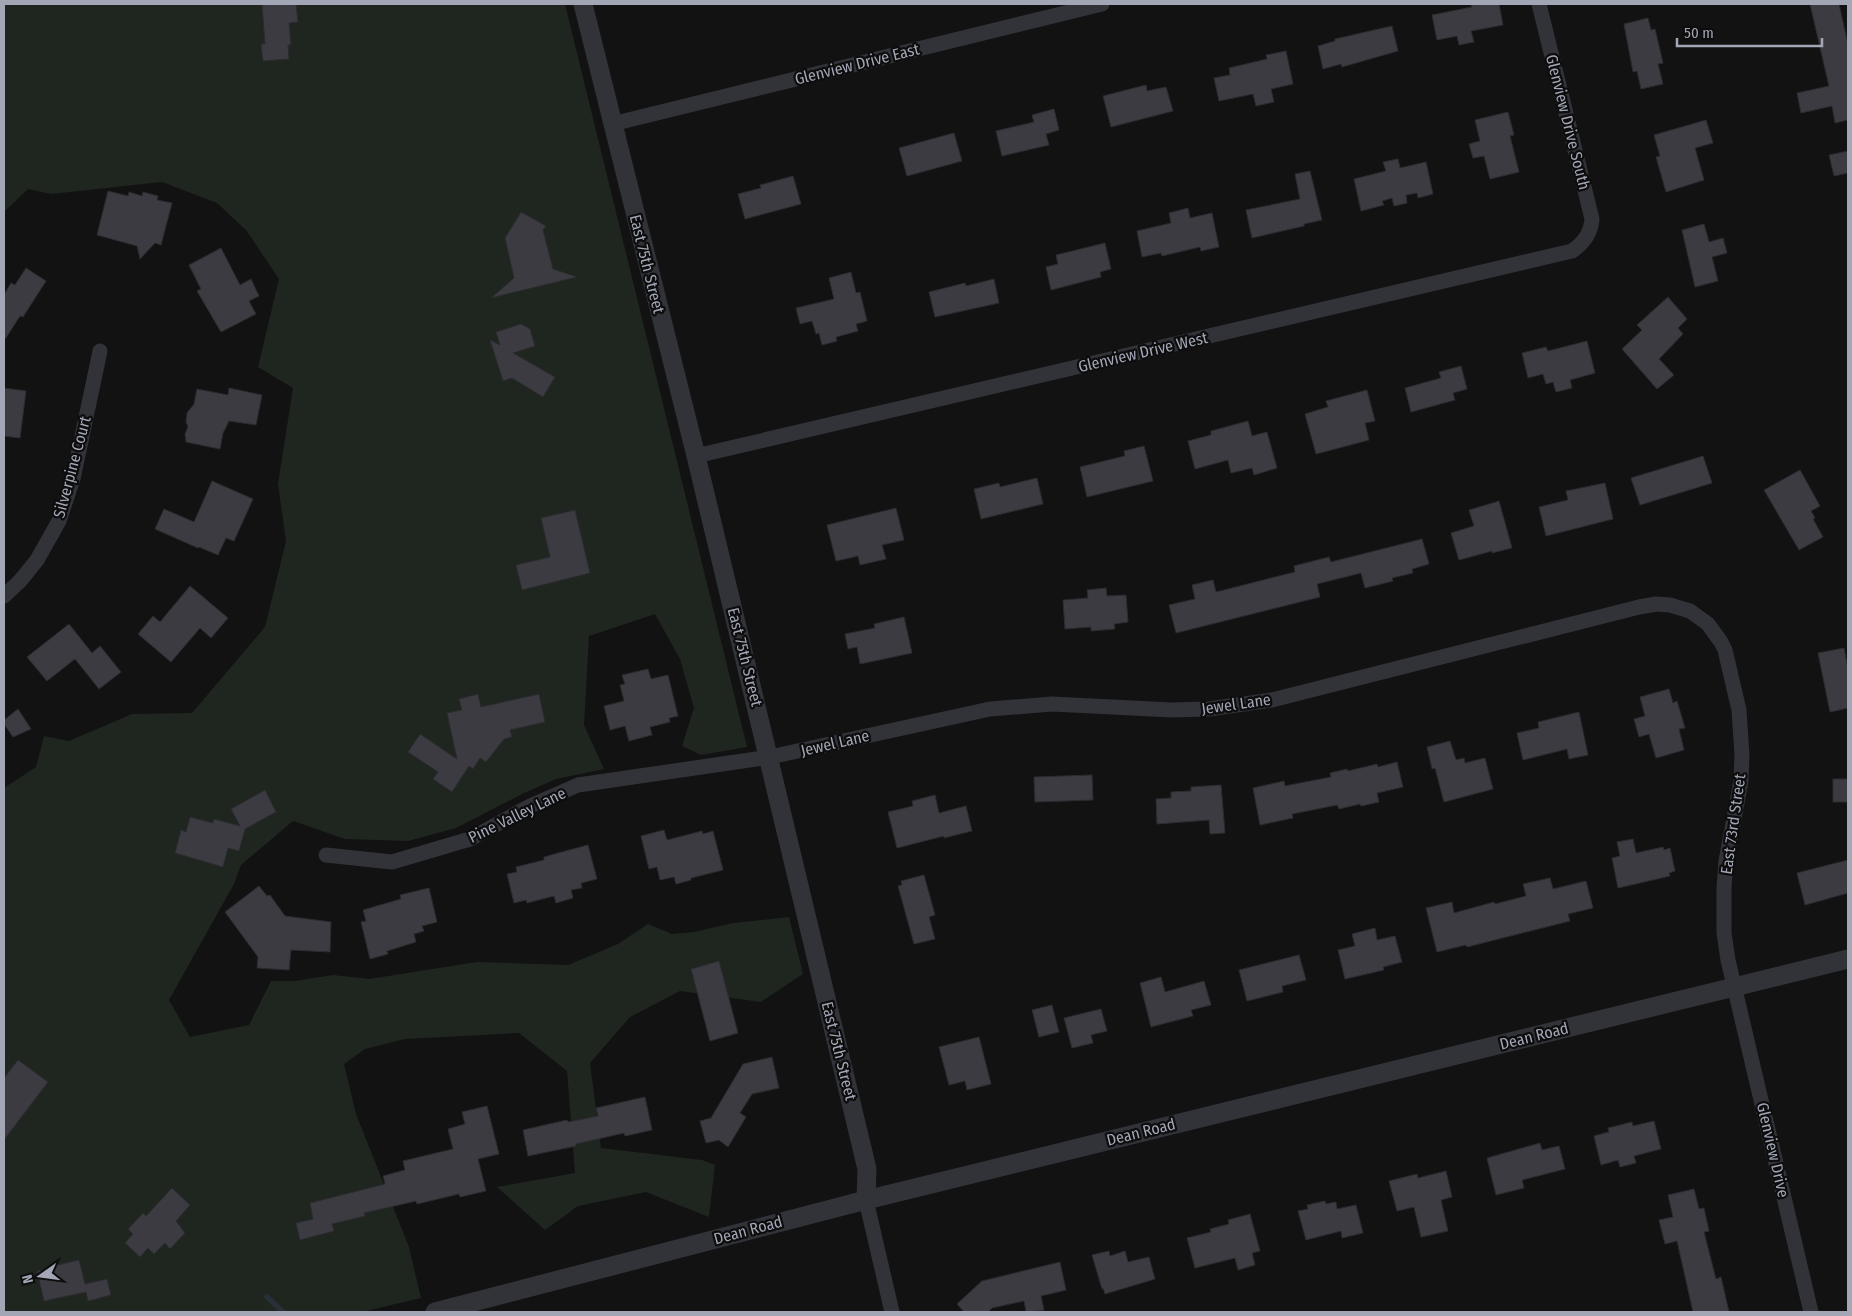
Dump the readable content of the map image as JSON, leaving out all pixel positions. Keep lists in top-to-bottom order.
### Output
{
  "streets": {
    "street": [
      "Glenview Drive East",
      "Glenview Drive South",
      "East 75th Street",
      "Glenview Drive West",
      "Silverpine Court",
      "Jewel Lane",
      "Pine Valley Lane",
      "East 73rd Street",
      "Dean Road",
      "Glenview Drive"
    ]
  },
  "crossings": [
    ["Glenview Drive East", "East 75th Street"],
    ["Glenview Drive South", "Glenview Drive West"],
    ["East 75th Street", "Glenview Drive West"],
    ["East 75th Street", "Jewel Lane"],
    ["East 75th Street", "Pine Valley Lane"],
    ["East 75th Street", "Dean Road"],
    ["Jewel Lane", "Pine Valley Lane"],
    ["Jewel Lane", "East 73rd Street"],
    ["East 73rd Street", "Dean Road"],
    ["East 73rd Street", "Glenview Drive"],
    ["Dean Road", "Glenview Drive"]
  ],
  "scale_bar": "50 m",
  "north": "left"
}
